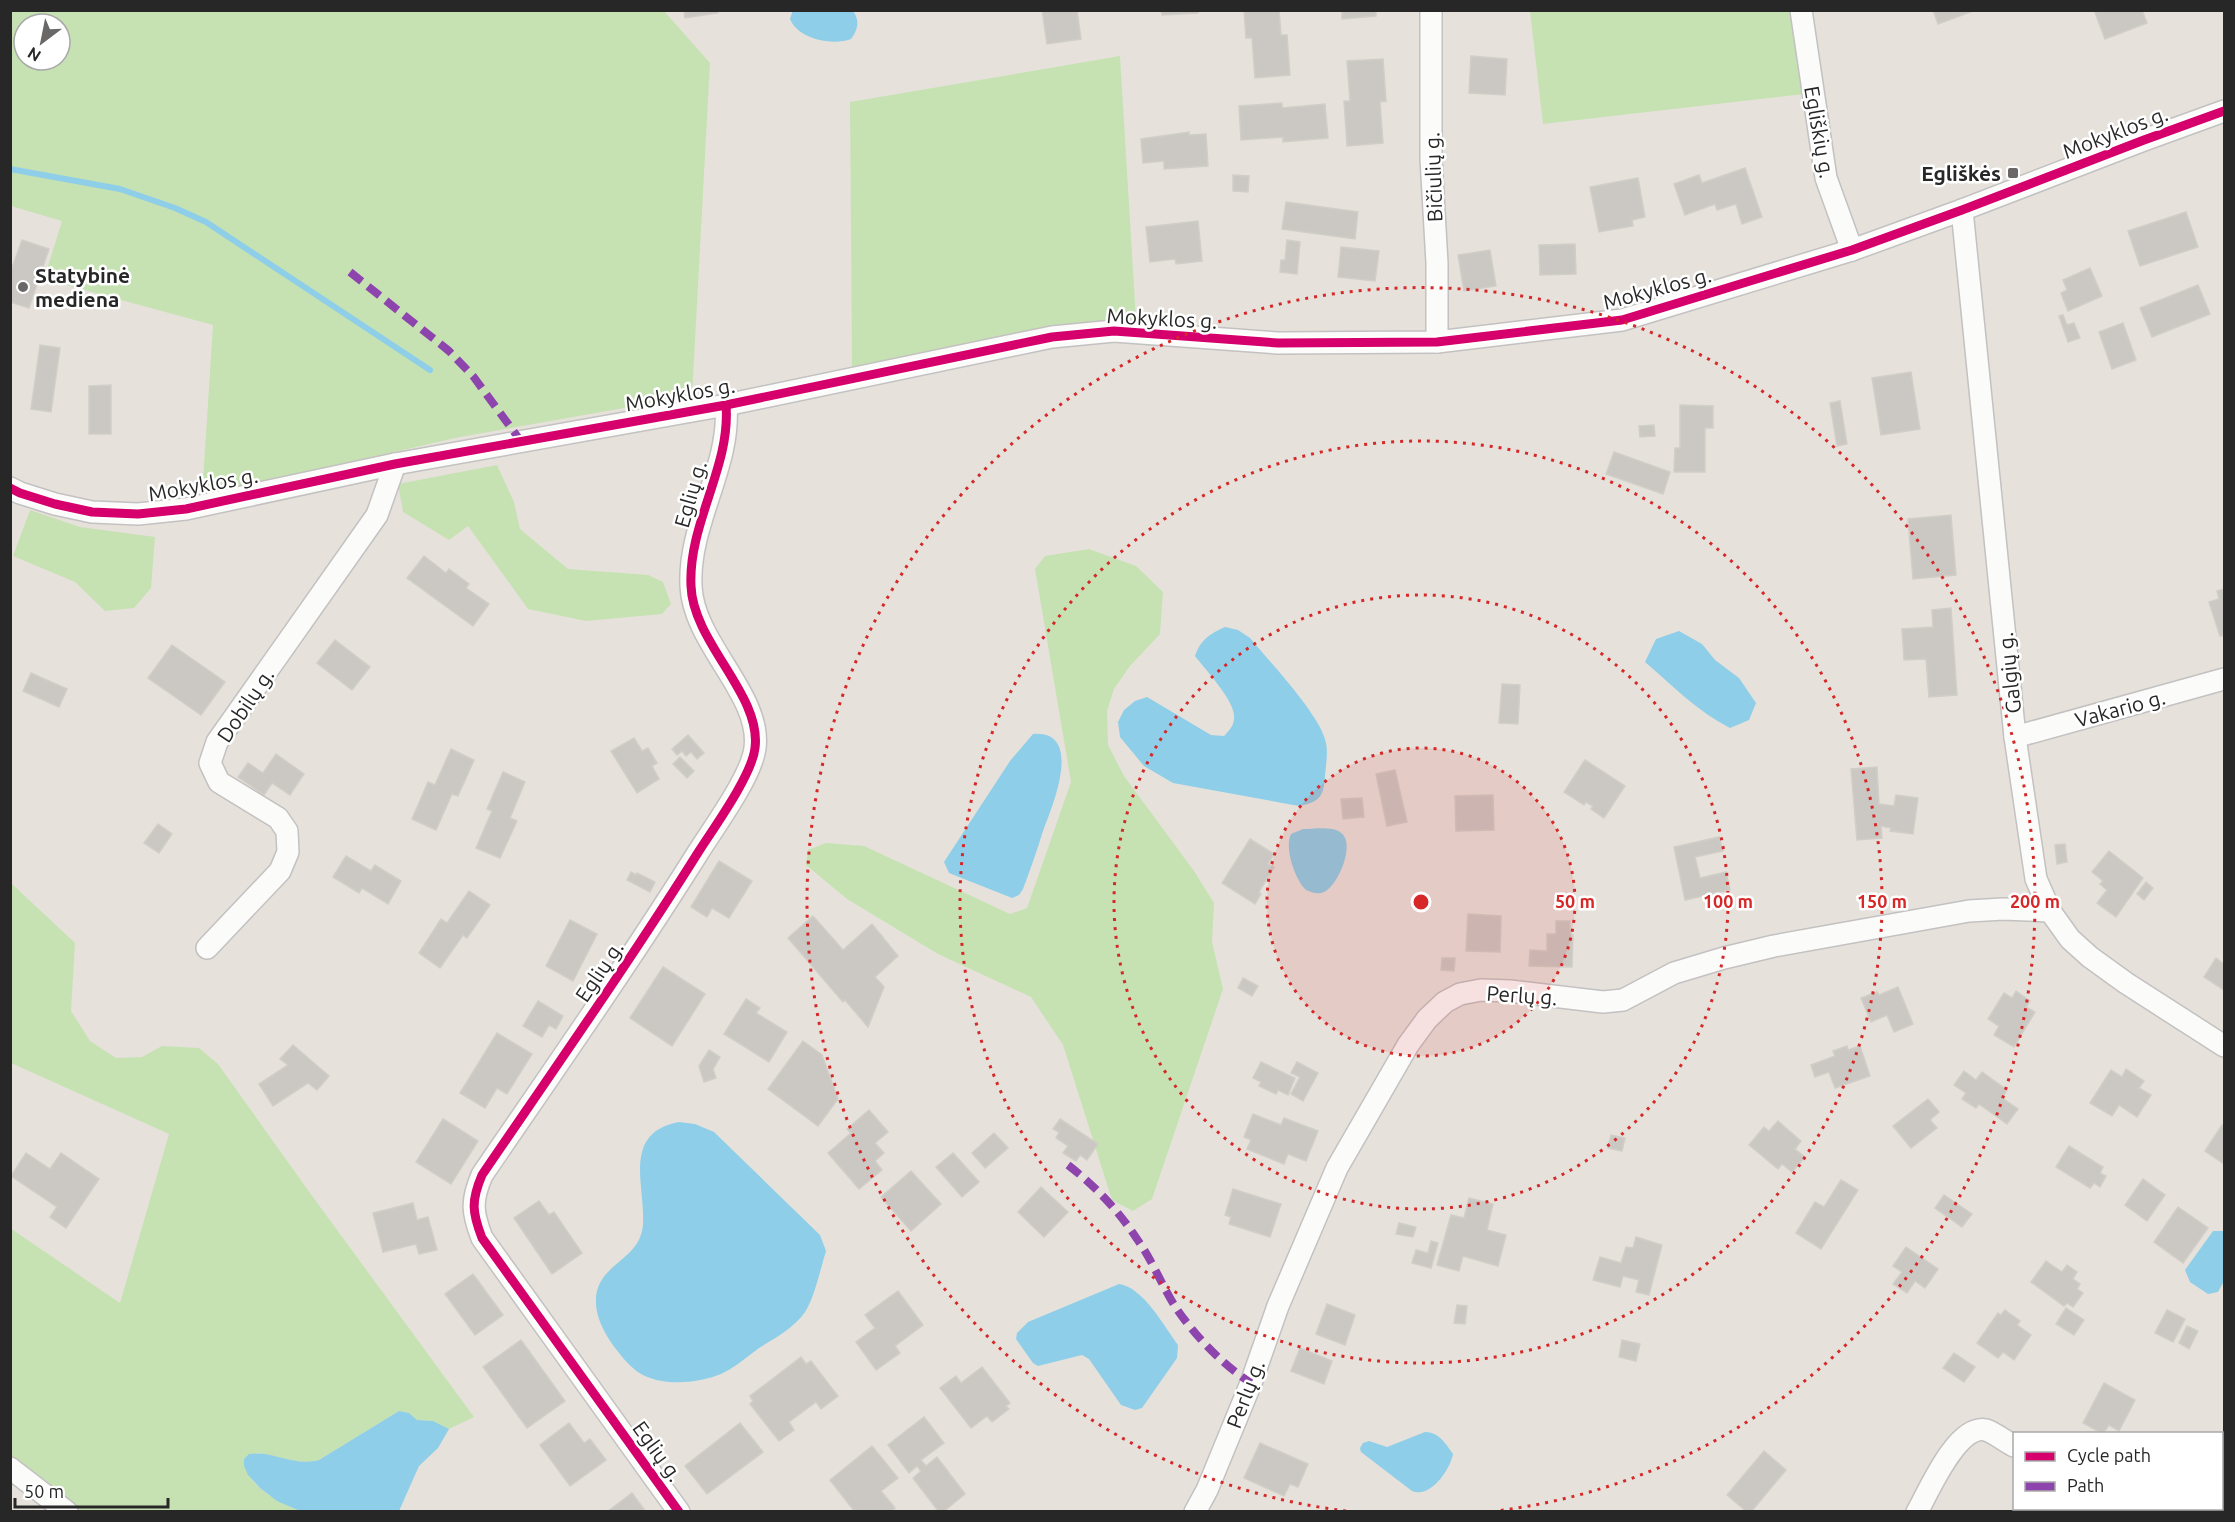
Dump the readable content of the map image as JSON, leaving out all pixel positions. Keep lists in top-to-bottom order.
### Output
{
  "streets": {
    "street": [
      "Egliškių g.",
      "Mokyklos g.",
      "Bičiulių g.",
      "Eglių g.",
      "Galgių g.",
      "Dobilų g.",
      "Vakario g.",
      "Perlų g."
    ]
  },
  "crossings": [
    ["Egliškių g.", "Mokyklos g."],
    ["Mokyklos g.", "Bičiulių g."],
    ["Mokyklos g.", "Eglių g."],
    ["Mokyklos g.", "Galgių g."],
    ["Mokyklos g.", "Dobilų g."],
    ["Galgių g.", "Vakario g."],
    ["Galgių g.", "Perlų g."]
  ],
  "places": {
    "transit": ["Egliškės"],
    "other": ["Statybinė mediena"]
  },
  "legend": ["Cycle path", "Path"],
  "scale_bar": "50 m",
  "north": "bottom left",
  "rings": [
    "50 m",
    "100 m",
    "150 m",
    "200 m"
  ]
}
